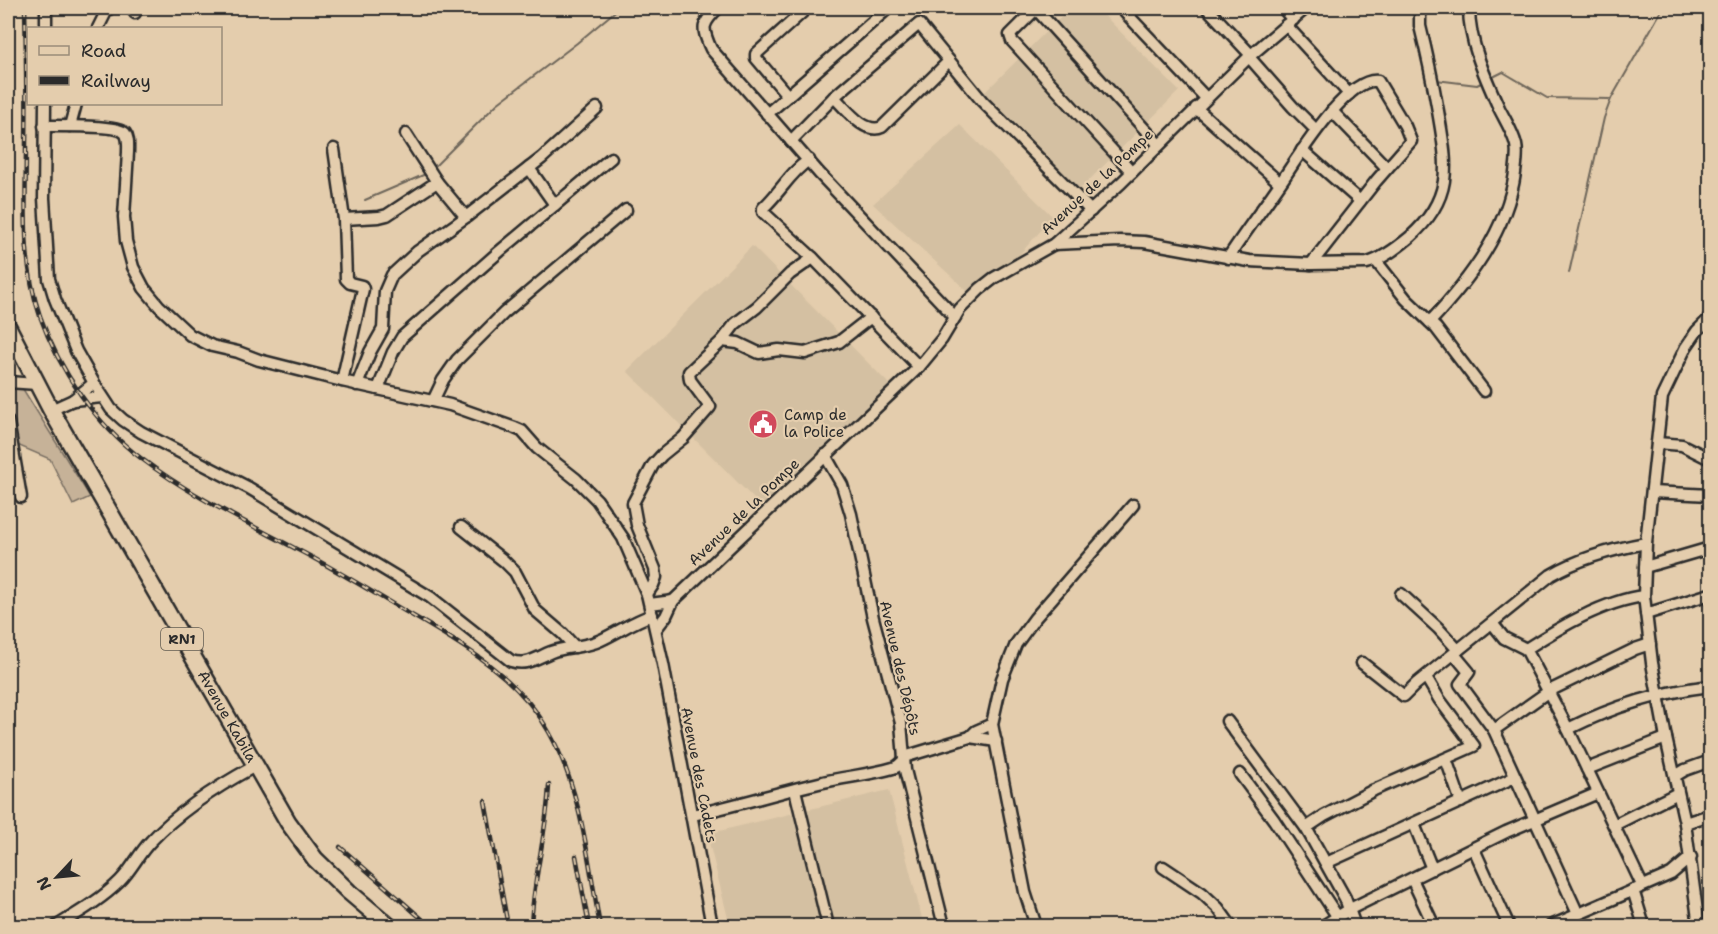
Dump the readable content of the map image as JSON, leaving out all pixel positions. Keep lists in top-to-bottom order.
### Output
{
  "streets": {
    "highway": ["RN1", "Avenue Kabila"],
    "street": ["Avenue de la Pompe", "Avenue des Dépôts", "Avenue des Cadets"]
  },
  "crossings": [
    ["Avenue de la Pompe", "Avenue des Dépôts"],
    ["Avenue de la Pompe", "Avenue des Cadets"]
  ],
  "places": {
    "public building": ["Camp de la Police"]
  },
  "legend": ["Road", "Railway"],
  "north": "bottom left"
}
